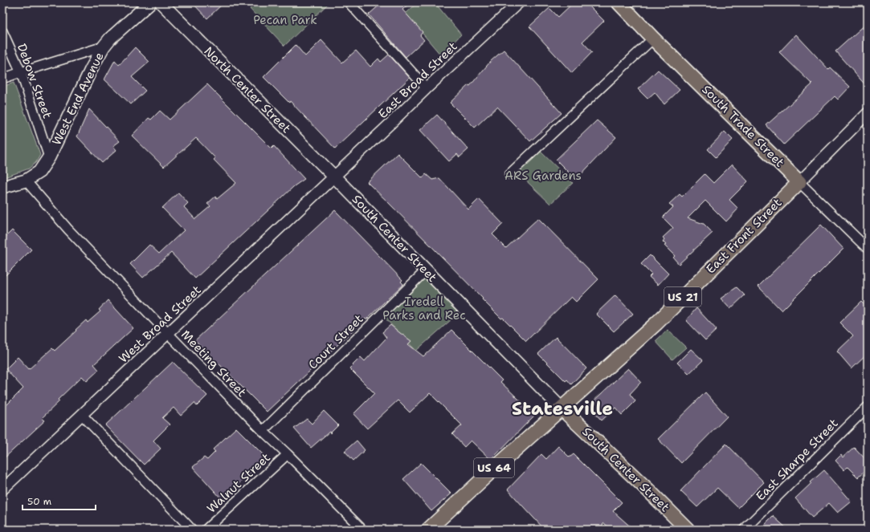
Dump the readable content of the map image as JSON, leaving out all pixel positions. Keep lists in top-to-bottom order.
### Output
{
  "streets": {
    "main road": [
      "North Center Street",
      "West End Avenue",
      "South Trade Street",
      "East Front Street",
      "South Center Street",
      "US 21",
      "US 64"
    ],
    "street": [
      "East Broad Street",
      "Debow Street",
      "West Broad Street",
      "Court Street",
      "Meeting Street",
      "East Sharpe Street",
      "Walnut Street"
    ]
  },
  "crossings": [
    ["East Broad Street", "North Center Street"],
    ["East Broad Street", "South Center Street"],
    ["East Broad Street", "West Broad Street"],
    ["Debow Street", "West End Avenue"],
    ["North Center Street", "South Center Street"],
    ["North Center Street", "West Broad Street"],
    ["West End Avenue", "Meeting Street"],
    ["South Trade Street", "East Front Street"],
    ["East Front Street", "South Center Street"],
    ["East Front Street", "US 64"],
    ["South Center Street", "West Broad Street"],
    ["South Center Street", "Court Street"],
    ["South Center Street", "US 64"],
    ["West Broad Street", "Meeting Street"],
    ["Court Street", "Meeting Street"],
    ["Meeting Street", "Walnut Street"]
  ],
  "districts": ["Statesville"],
  "parks": ["Pecan Park", "ARS Gardens", "Iredell Parks and Rec"],
  "scale_bar": "50 m"
}
